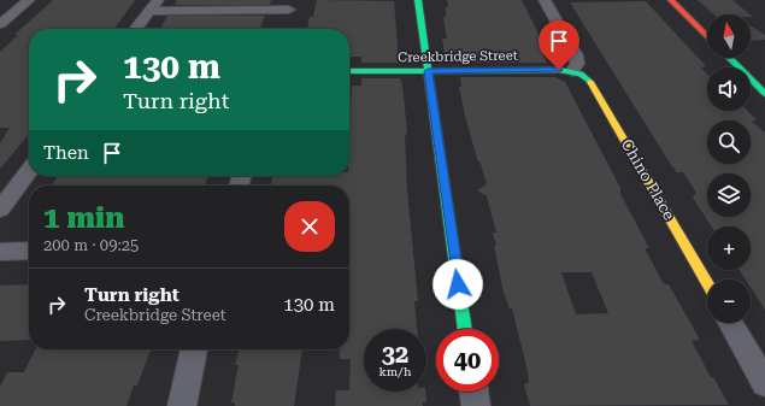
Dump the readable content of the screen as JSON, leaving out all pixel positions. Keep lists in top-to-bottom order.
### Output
{
  "streets": {
    "street": ["Creekbridge Street", "Chino Place"]
  },
  "crossings": [
    ["Creekbridge Street", "Chino Place"]
  ],
  "north": "top",
  "page": {
    "map_buttons": ["+", "−"],
    "turn": ["130 m", "Turn right"],
    "then": "Then",
    "heading": ["1 min", "200 m · 09:25"],
    "list": [
      {
        "name": "Turn right",
        "note": "Creekbridge Street",
        "value": "130 m"
      }
    ],
    "speed": "32 km/h",
    "limit": "40"
  }
}
